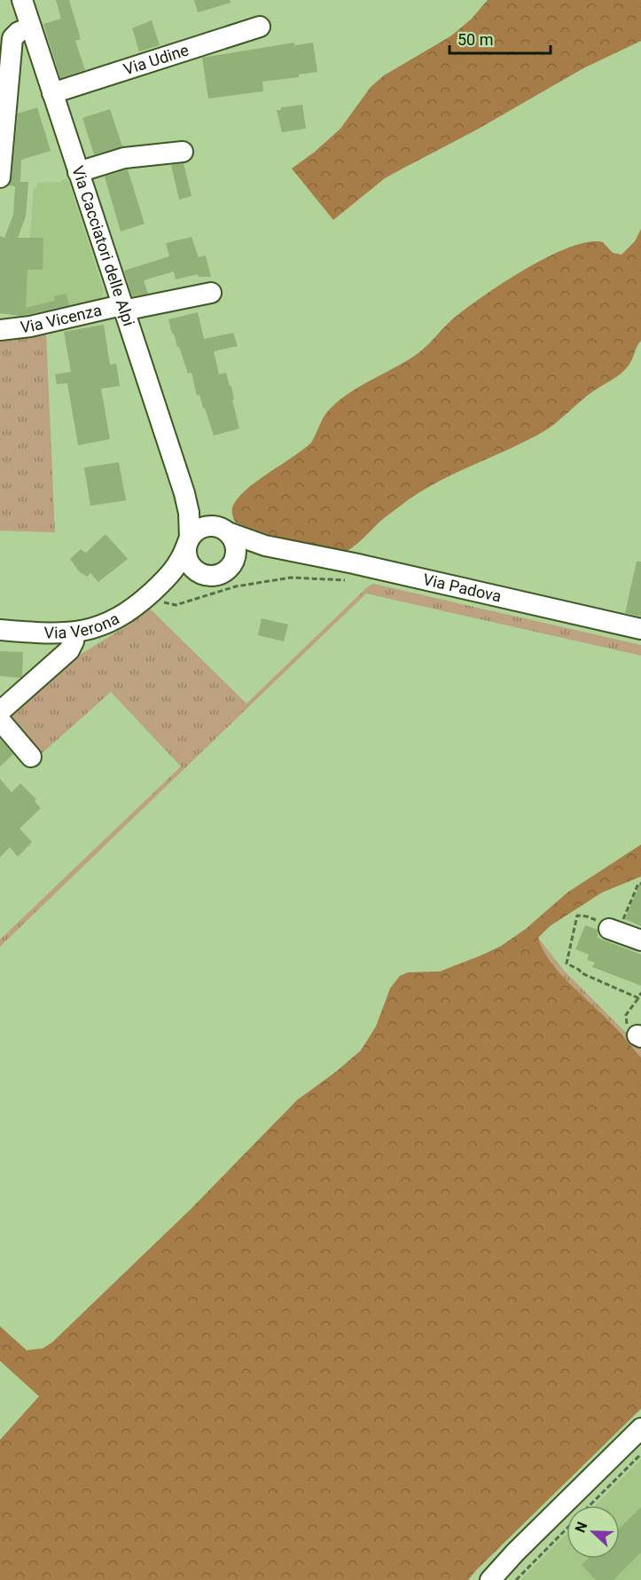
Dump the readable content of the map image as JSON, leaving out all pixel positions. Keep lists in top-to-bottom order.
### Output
{
  "streets": {
    "street": [
      "Via Udine",
      "Via Cacciatori delle Alpi",
      "Via Vicenza",
      "Via Padova",
      "Via Verona"
    ]
  },
  "crossings": [
    ["Via Udine", "Via Cacciatori delle Alpi"],
    ["Via Cacciatori delle Alpi", "Via Vicenza"],
    ["Via Cacciatori delle Alpi", "Via Padova"],
    ["Via Cacciatori delle Alpi", "Via Verona"],
    ["Via Padova", "Via Verona"]
  ],
  "scale_bar": "50 m",
  "north": "left"
}
